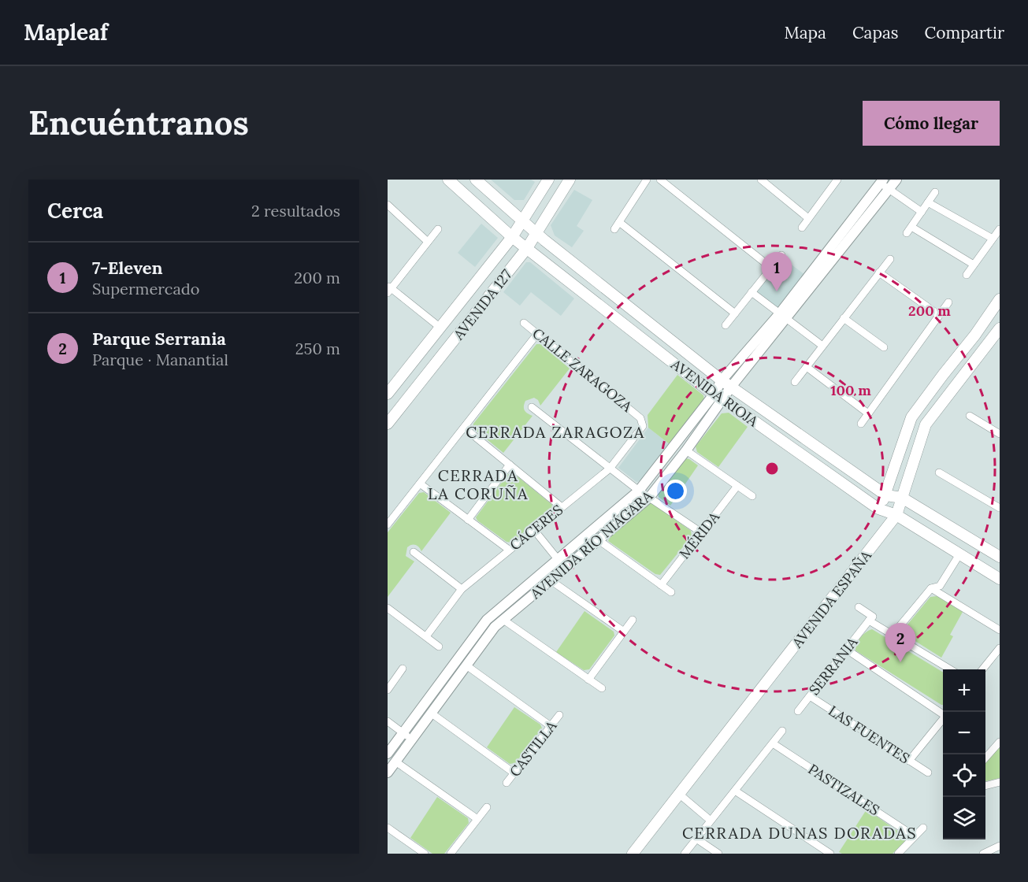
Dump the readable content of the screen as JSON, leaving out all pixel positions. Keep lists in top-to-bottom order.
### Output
{
  "streets": {
    "main road": ["AVENIDA 127", "AVENIDA RIOJA", "AVENIDA ESPAÑA"],
    "street": [
      "CALLE ZARAGOZA",
      "CÁCERES",
      "MÉRIDA",
      "AVENIDA RÍO NIÁGARA",
      "SERRANIA",
      "LAS FUENTES",
      "CASTILLA",
      "PASTIZALES"
    ]
  },
  "crossings": [
    ["AVENIDA 127", "AVENIDA RIOJA"],
    ["CALLE ZARAGOZA", "CÁCERES"],
    ["AVENIDA RIOJA", "AVENIDA RÍO NIÁGARA"],
    ["AVENIDA RIOJA", "AVENIDA ESPAÑA"],
    ["SERRANIA", "LAS FUENTES"]
  ],
  "districts": ["CERRADA ZARAGOZA", "CERRADA LA CORUÑA", "CERRADA DUNAS DORADAS"],
  "page": {
    "header": "Mapleaf",
    "nav": ["Mapa", "Capas", "Compartir"],
    "buttons": "Cómo llegar",
    "title": "Encuéntranos",
    "heading": ["Cerca", "2 resultados"],
    "list": [
      {
        "mark": "1",
        "name": "7-Eleven",
        "note": "Supermercado",
        "value": "200 m"
      },
      {
        "mark": "2",
        "name": "Parque Serrania",
        "note": "Parque · Manantial",
        "value": "250 m"
      }
    ],
    "pins": ["1", "2"],
    "map_buttons": ["+", "−"]
  },
  "rings": ["200 m", "100 m"]
}
